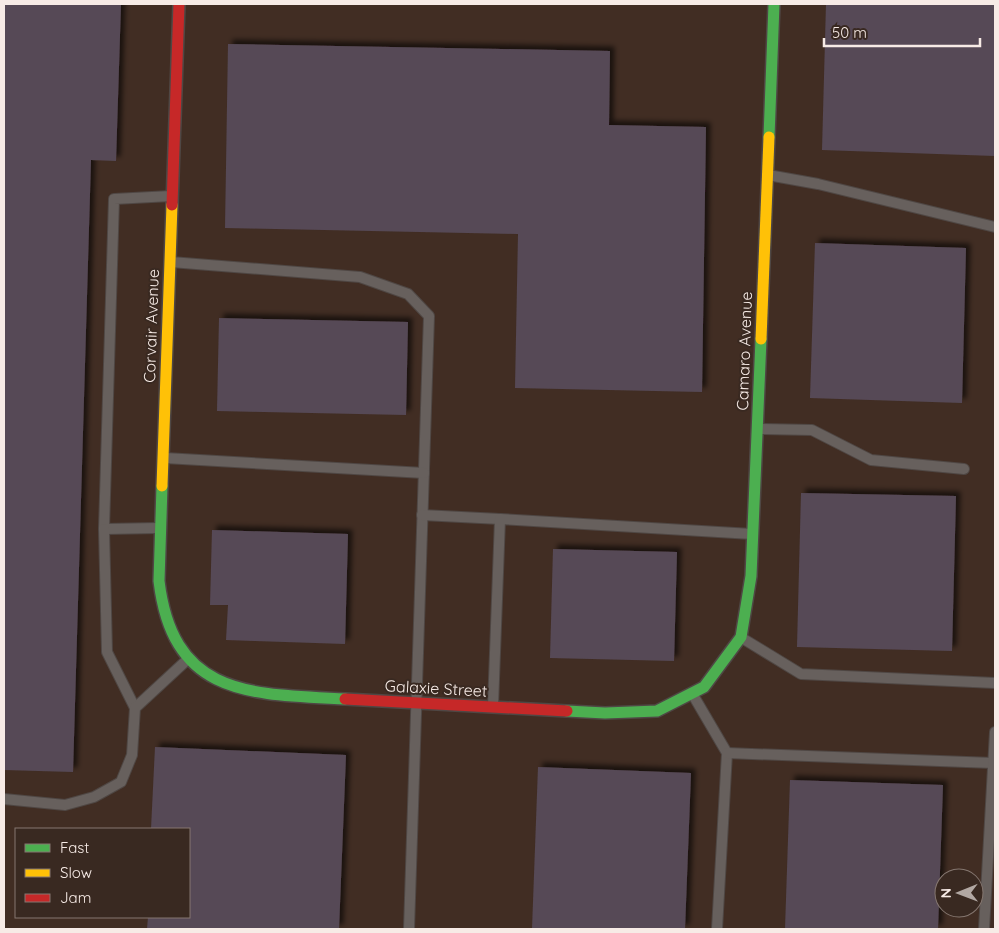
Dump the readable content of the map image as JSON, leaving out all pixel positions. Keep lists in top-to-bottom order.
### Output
{
  "streets": {
    "street": ["Corvair Avenue", "Camaro Avenue", "Galaxie Street"]
  },
  "crossings": [
    ["Corvair Avenue", "Galaxie Street"],
    ["Camaro Avenue", "Galaxie Street"]
  ],
  "legend": ["Fast", "Slow", "Jam"],
  "scale_bar": "50 m",
  "north": "left"
}
